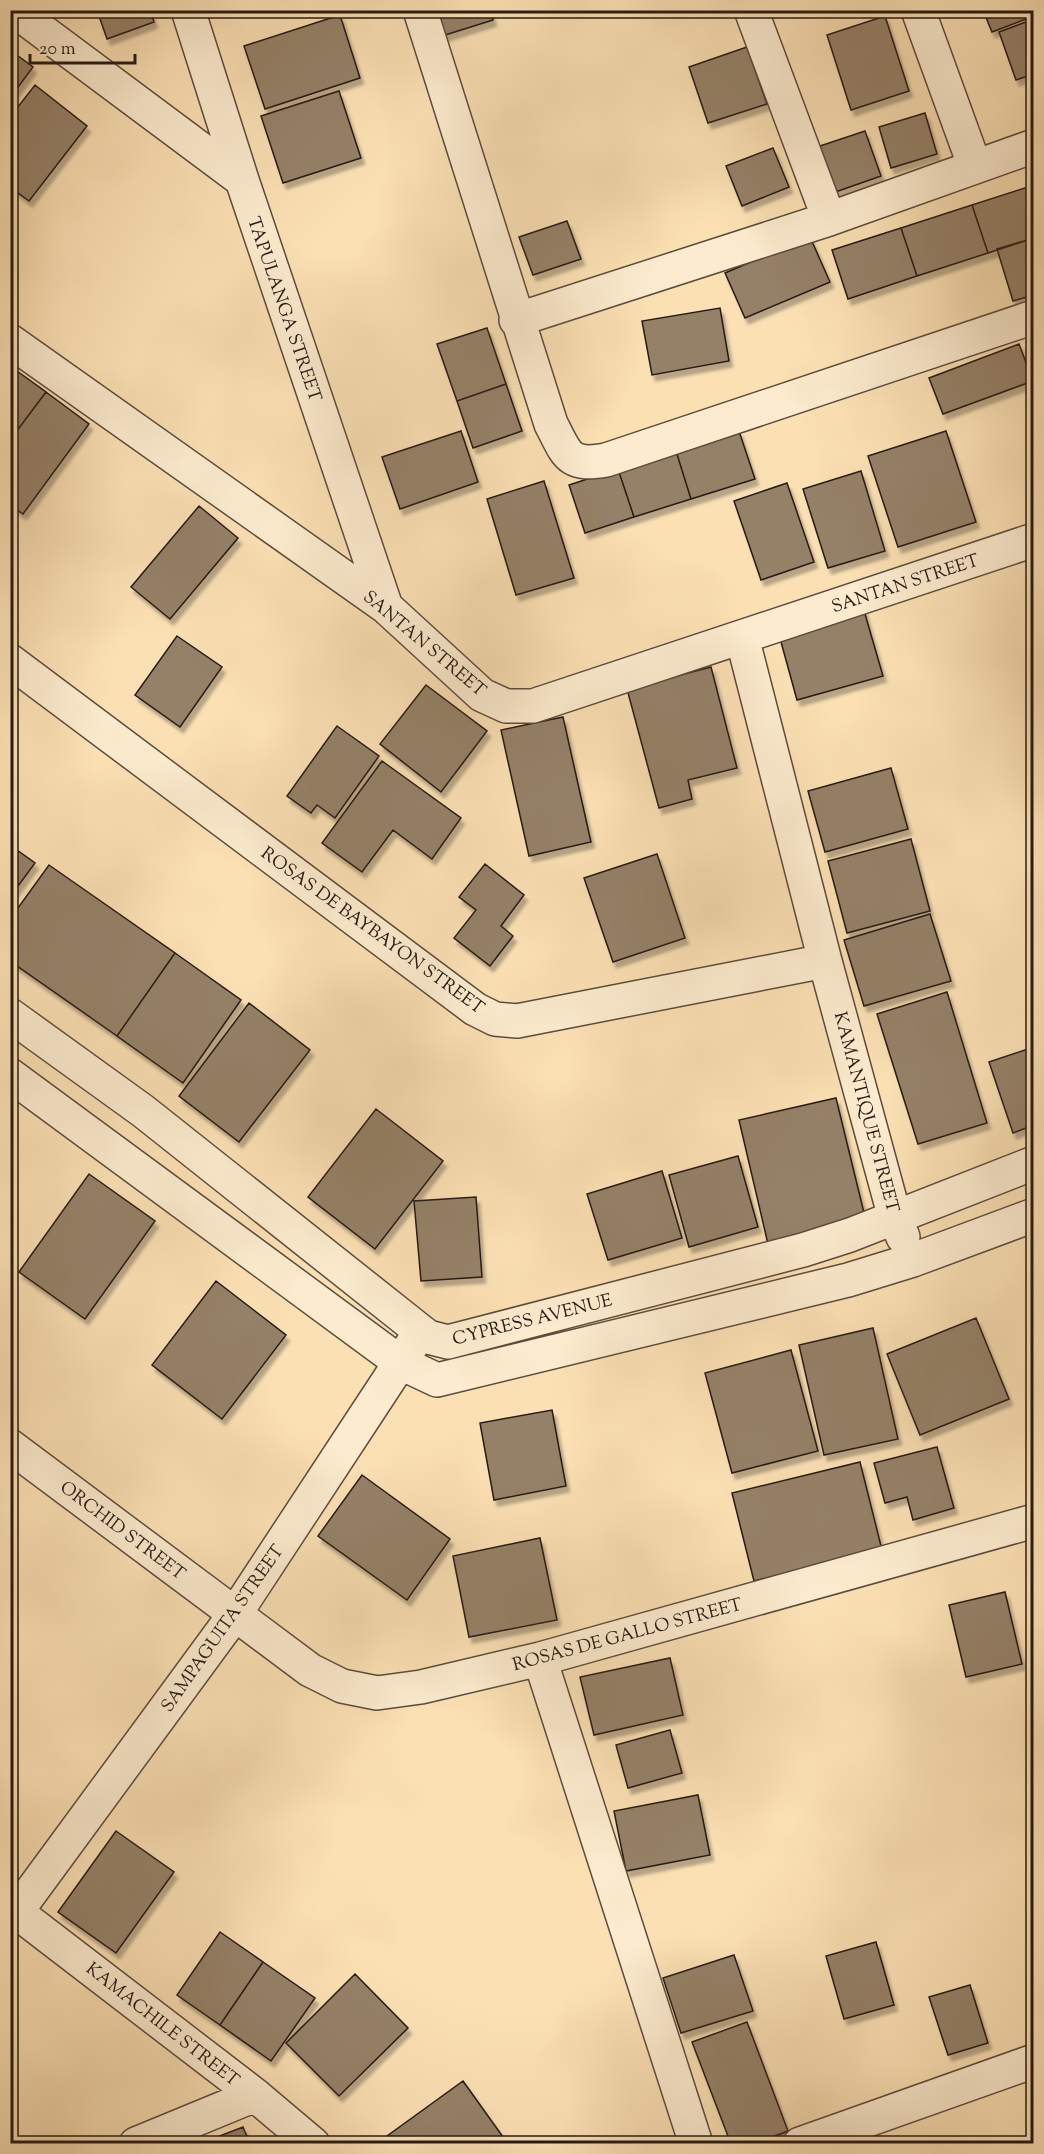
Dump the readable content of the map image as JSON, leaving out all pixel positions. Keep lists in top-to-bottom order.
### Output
{
  "streets": {
    "street": [
      "TAPULANGA STREET",
      "SANTAN STREET",
      "ROSAS DE BAYBAYON STREET",
      "KAMANTIQUE STREET",
      "CYPRESS AVENUE",
      "ORCHID STREET",
      "SAMPAGUITA STREET",
      "ROSAS DE GALLO STREET",
      "KAMACHILE STREET"
    ]
  },
  "crossings": [
    ["TAPULANGA STREET", "SANTAN STREET"],
    ["SANTAN STREET", "KAMANTIQUE STREET"],
    ["ROSAS DE BAYBAYON STREET", "KAMANTIQUE STREET"],
    ["KAMANTIQUE STREET", "CYPRESS AVENUE"],
    ["CYPRESS AVENUE", "SAMPAGUITA STREET"],
    ["ORCHID STREET", "SAMPAGUITA STREET"],
    ["ORCHID STREET", "ROSAS DE GALLO STREET"],
    ["SAMPAGUITA STREET", "ROSAS DE GALLO STREET"],
    ["SAMPAGUITA STREET", "KAMACHILE STREET"]
  ],
  "scale_bar": "20 m"
}
